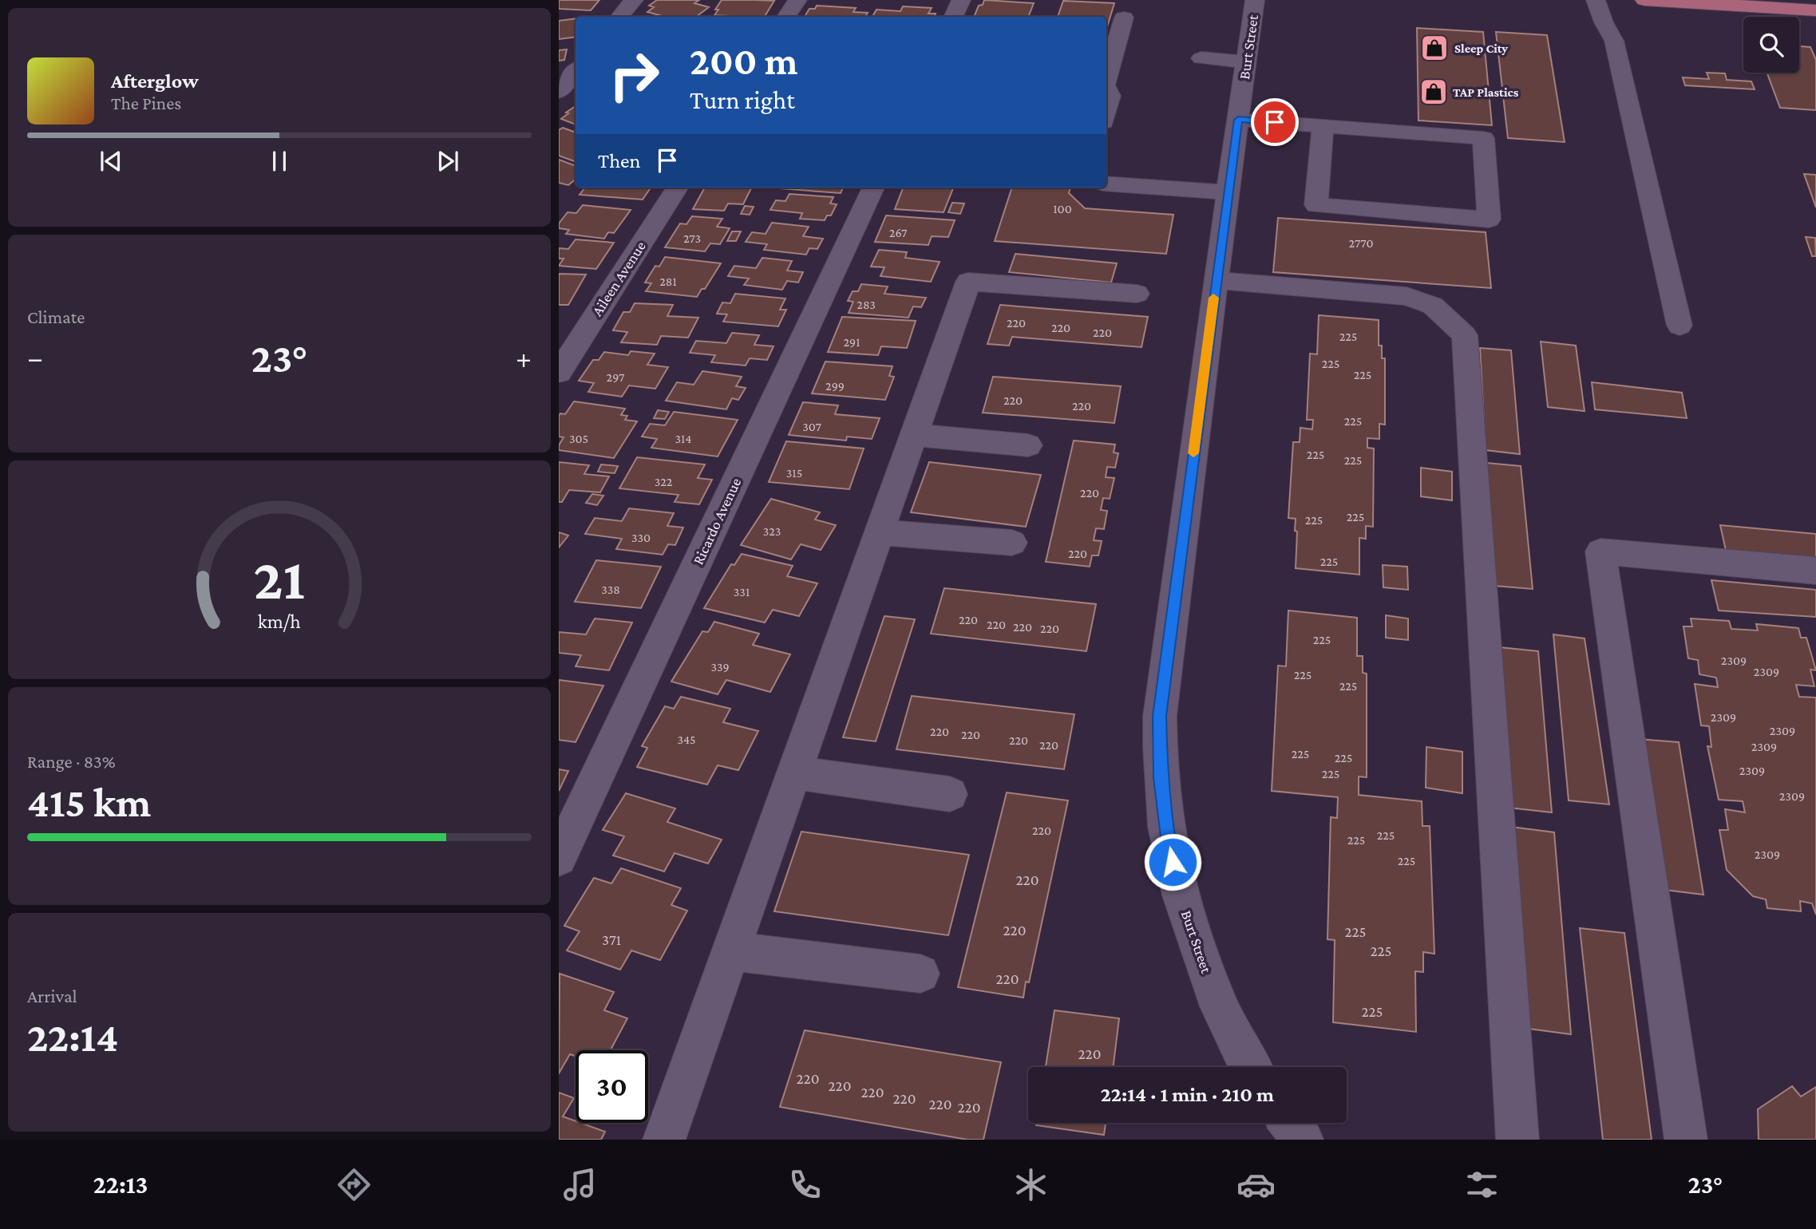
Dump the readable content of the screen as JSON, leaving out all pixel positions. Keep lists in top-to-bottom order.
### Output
{
  "streets": {
    "street": ["Burt Street", "Aileen Avenue", "Ricardo Avenue"]
  },
  "places": {
    "shop": ["Sleep City", "TAP Plastics"]
  },
  "house_numbers": [
    "100",
    "267",
    "273",
    "2770",
    "281",
    "283",
    "220",
    "220",
    "220",
    "225",
    "291",
    "225",
    "225",
    "297",
    "299",
    "220",
    "220",
    "225",
    "307",
    "305",
    "314",
    "225",
    "225",
    "315",
    "322",
    "220",
    "225",
    "225",
    "323",
    "330",
    "220",
    "225",
    "338",
    "331",
    "220",
    "220",
    "220",
    "220",
    "225",
    "2309",
    "339",
    "2309",
    "225",
    "225",
    "2309",
    "2309",
    "220",
    "220",
    "345",
    "220",
    "220",
    "2309",
    "225",
    "225",
    "2309",
    "225",
    "2309",
    "220",
    "225",
    "225",
    "2309",
    "225",
    "220",
    "220",
    "225",
    "371",
    "225",
    "220",
    "225",
    "220",
    "220",
    "220",
    "220",
    "220",
    "220",
    "220"
  ],
  "page": {
    "turn": ["200 m", "Turn right"],
    "song": ["Afterglow", "The Pines"],
    "then": "Then",
    "tile": [
      "Climate",
      ["Range · 83%", "415 km"],
      ["Arrival", "22:14"]
    ],
    "heat": ["−", "23°", "+"],
    "limit": "30",
    "trip": "22:14 · 1 min · 210 m",
    "tabs": ["22:13", "23°"],
    "gauge": ["21", "km/h"]
  }
}
